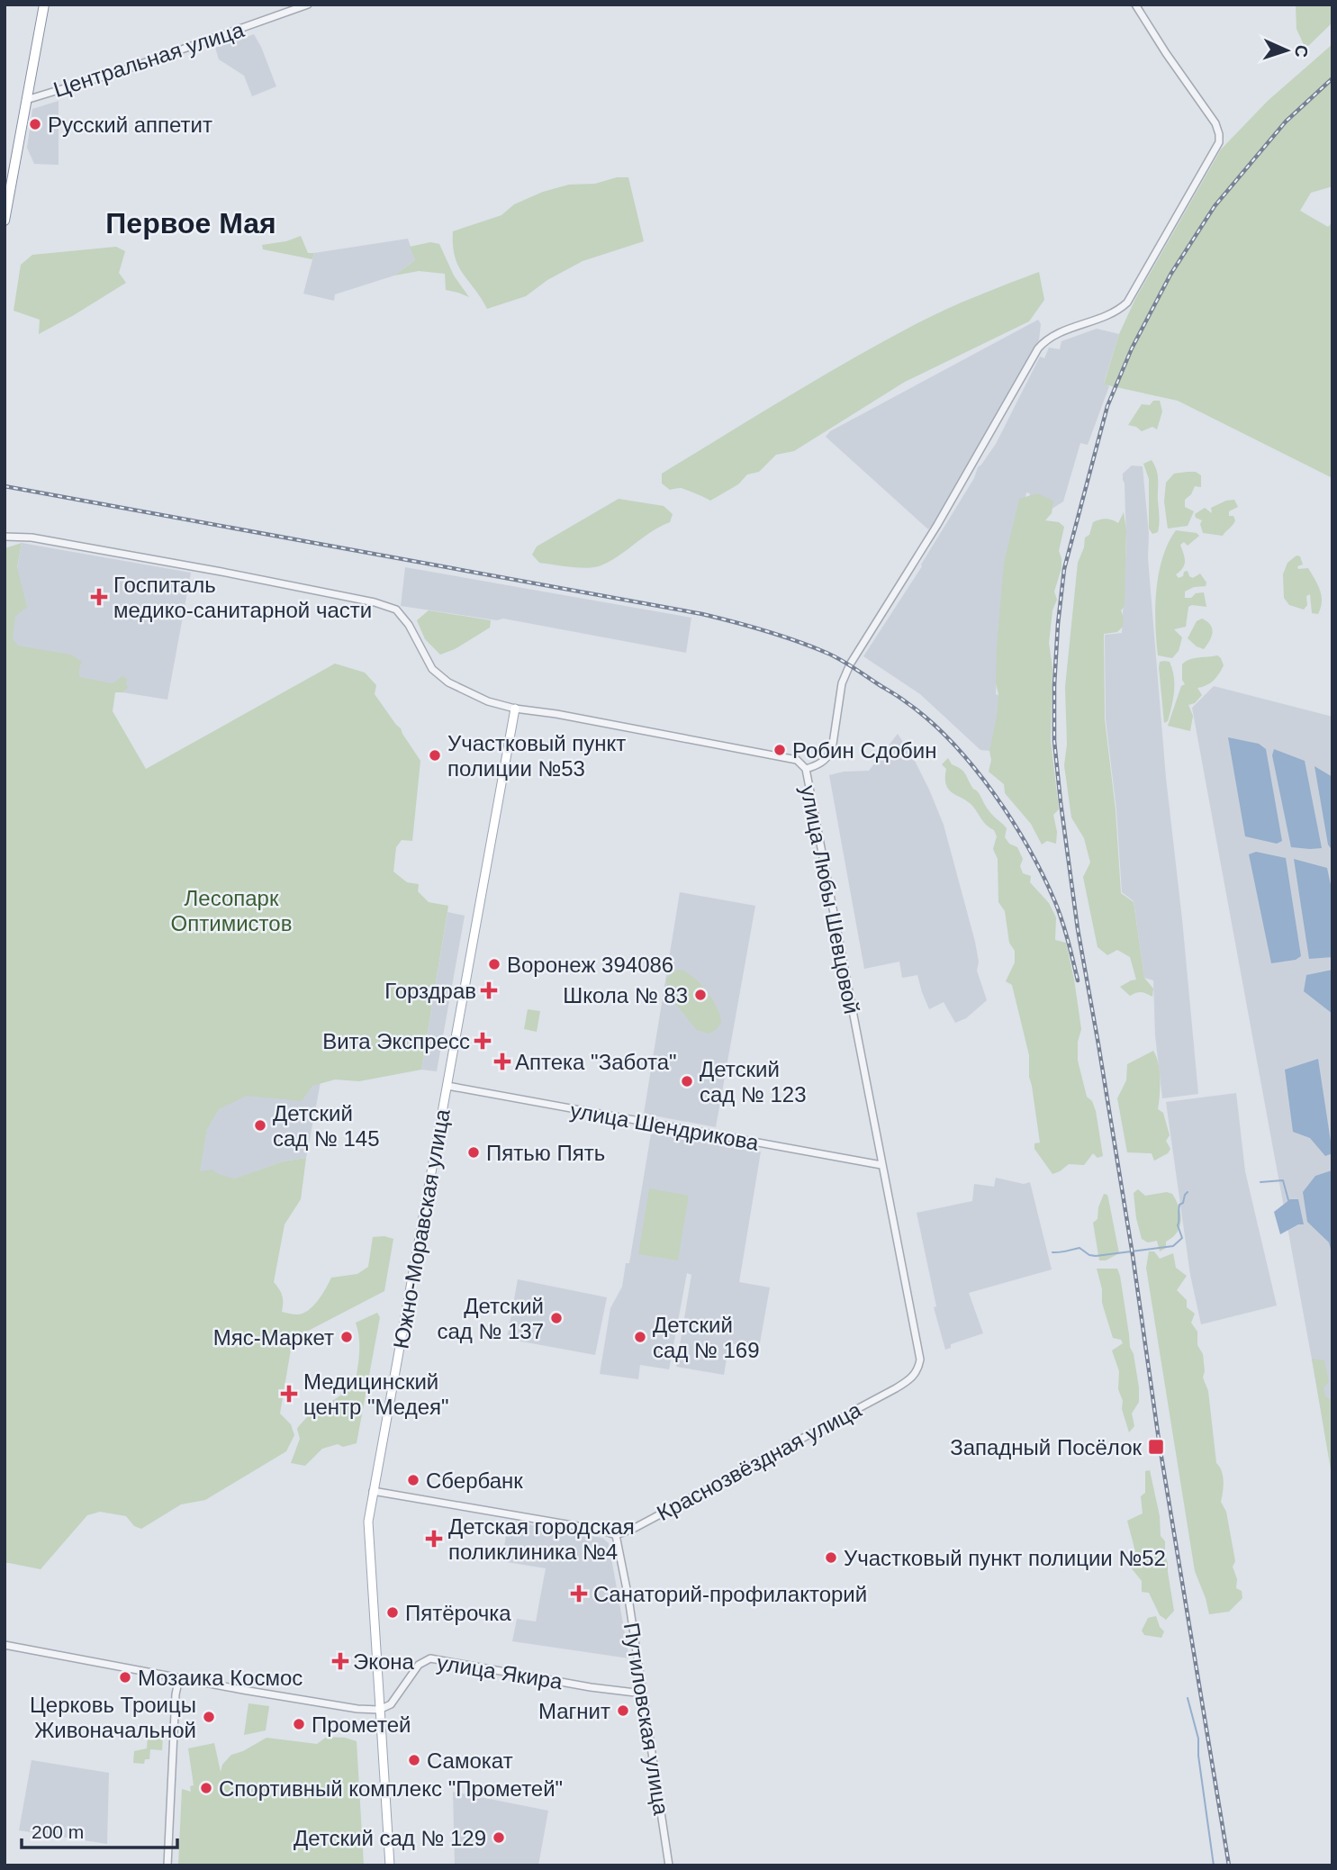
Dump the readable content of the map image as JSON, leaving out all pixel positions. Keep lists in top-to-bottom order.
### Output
{
  "streets": {
    "main road": ["Южно-Моравская улица"],
    "street": [
      "Центральная улица",
      "улица Любы Шевцовой",
      "улица Шендрикова",
      "Краснозвёздная улица",
      "улица Якира",
      "Путиловская улица"
    ]
  },
  "crossings": [
    ["улица Любы Шевцовой", "улица Шендрикова"],
    ["улица Любы Шевцовой", "Краснозвёздная улица"],
    ["улица Шендрикова", "Южно-Моравская улица"],
    ["Южно-Моравская улица", "улица Якира"],
    ["Краснозвёздная улица", "Путиловская улица"],
    ["улица Якира", "Путиловская улица"]
  ],
  "districts": ["Первое Мая"],
  "parks": ["Лесопарк Оптимистов"],
  "places": {
    "other": [
      "Русский аппетит",
      "Робин Сдобин",
      "Участковый пункт полиции №53",
      "Воронеж 394086",
      "Школа № 83",
      "Детский сад № 123",
      "Детский сад № 145",
      "Пятью Пять",
      "Детский сад № 137",
      "Мяс-Маркет",
      "Детский сад № 169",
      "Сбербанк",
      "Участковый пункт полиции №52",
      "Пятёрочка",
      "Мозаика Космос",
      "Магнит",
      "Церковь Троицы Живоначальной",
      "Прометей",
      "Самокат",
      "Спортивный комплекс \"Прометей\"",
      "Детский сад № 129"
    ],
    "health": [
      "Госпиталь медико-санитарной части",
      "Горздрав",
      "Вита Экспресс",
      "Аптека \"Забота\"",
      "Медицинский центр \"Медея\"",
      "Детская городская поликлиника №4",
      "Cанаторий-профилакторий",
      "Экона"
    ],
    "transit": ["Западный Посёлок"]
  },
  "scale_bar": "200 m",
  "north": "right"
}
